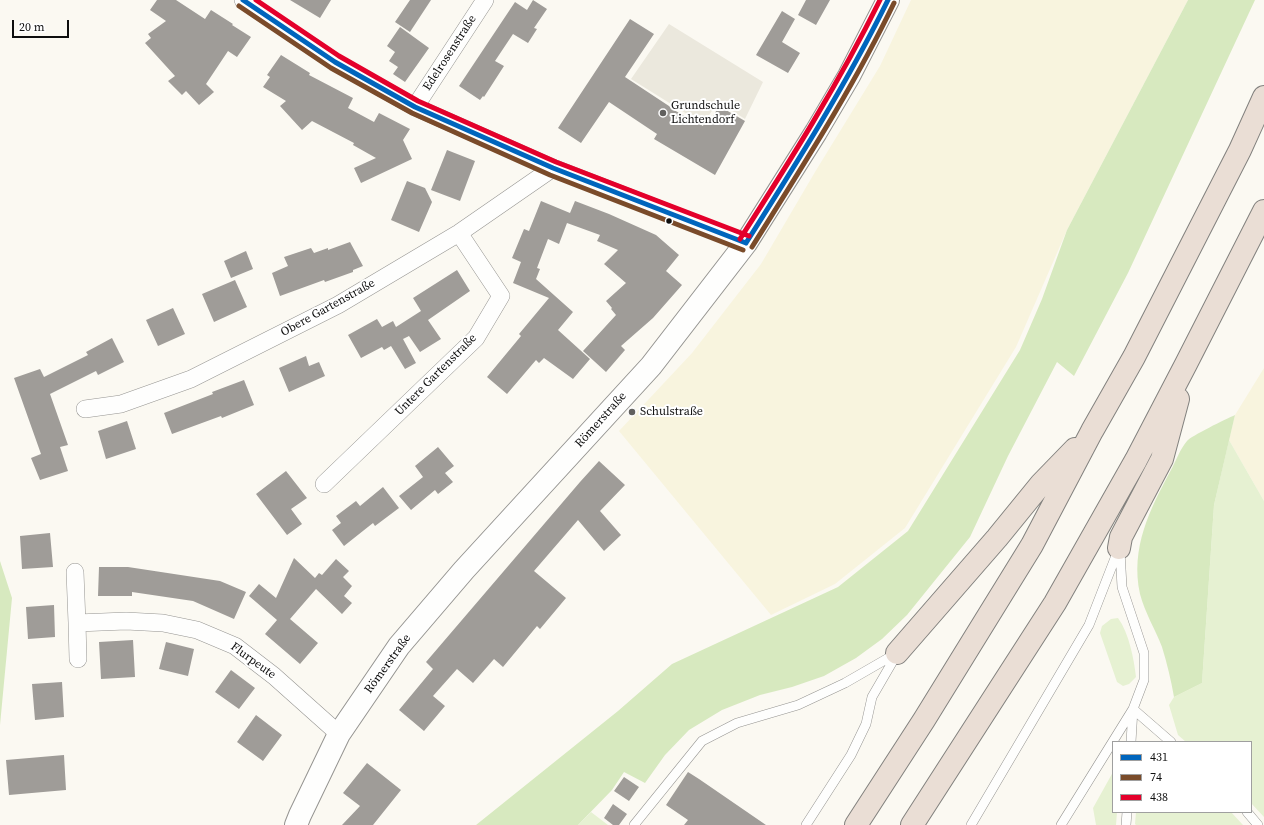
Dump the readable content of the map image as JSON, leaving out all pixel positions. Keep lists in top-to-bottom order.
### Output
{
  "streets": {
    "street": [
      "Edelrosenstraße",
      "Obere Gartenstraße",
      "Untere Gartenstraße",
      "Römerstraße",
      "Flurpeute"
    ]
  },
  "crossings": [
    ["Obere Gartenstraße", "Untere Gartenstraße"],
    ["Römerstraße", "Flurpeute"]
  ],
  "places": ["Grundschule Lichtendorf", "Schulstraße"],
  "lines": ["transit line 431", "transit line 438", "transit line 74"],
  "legend": ["431", "74", "438"],
  "scale_bar": "20 m"
}
